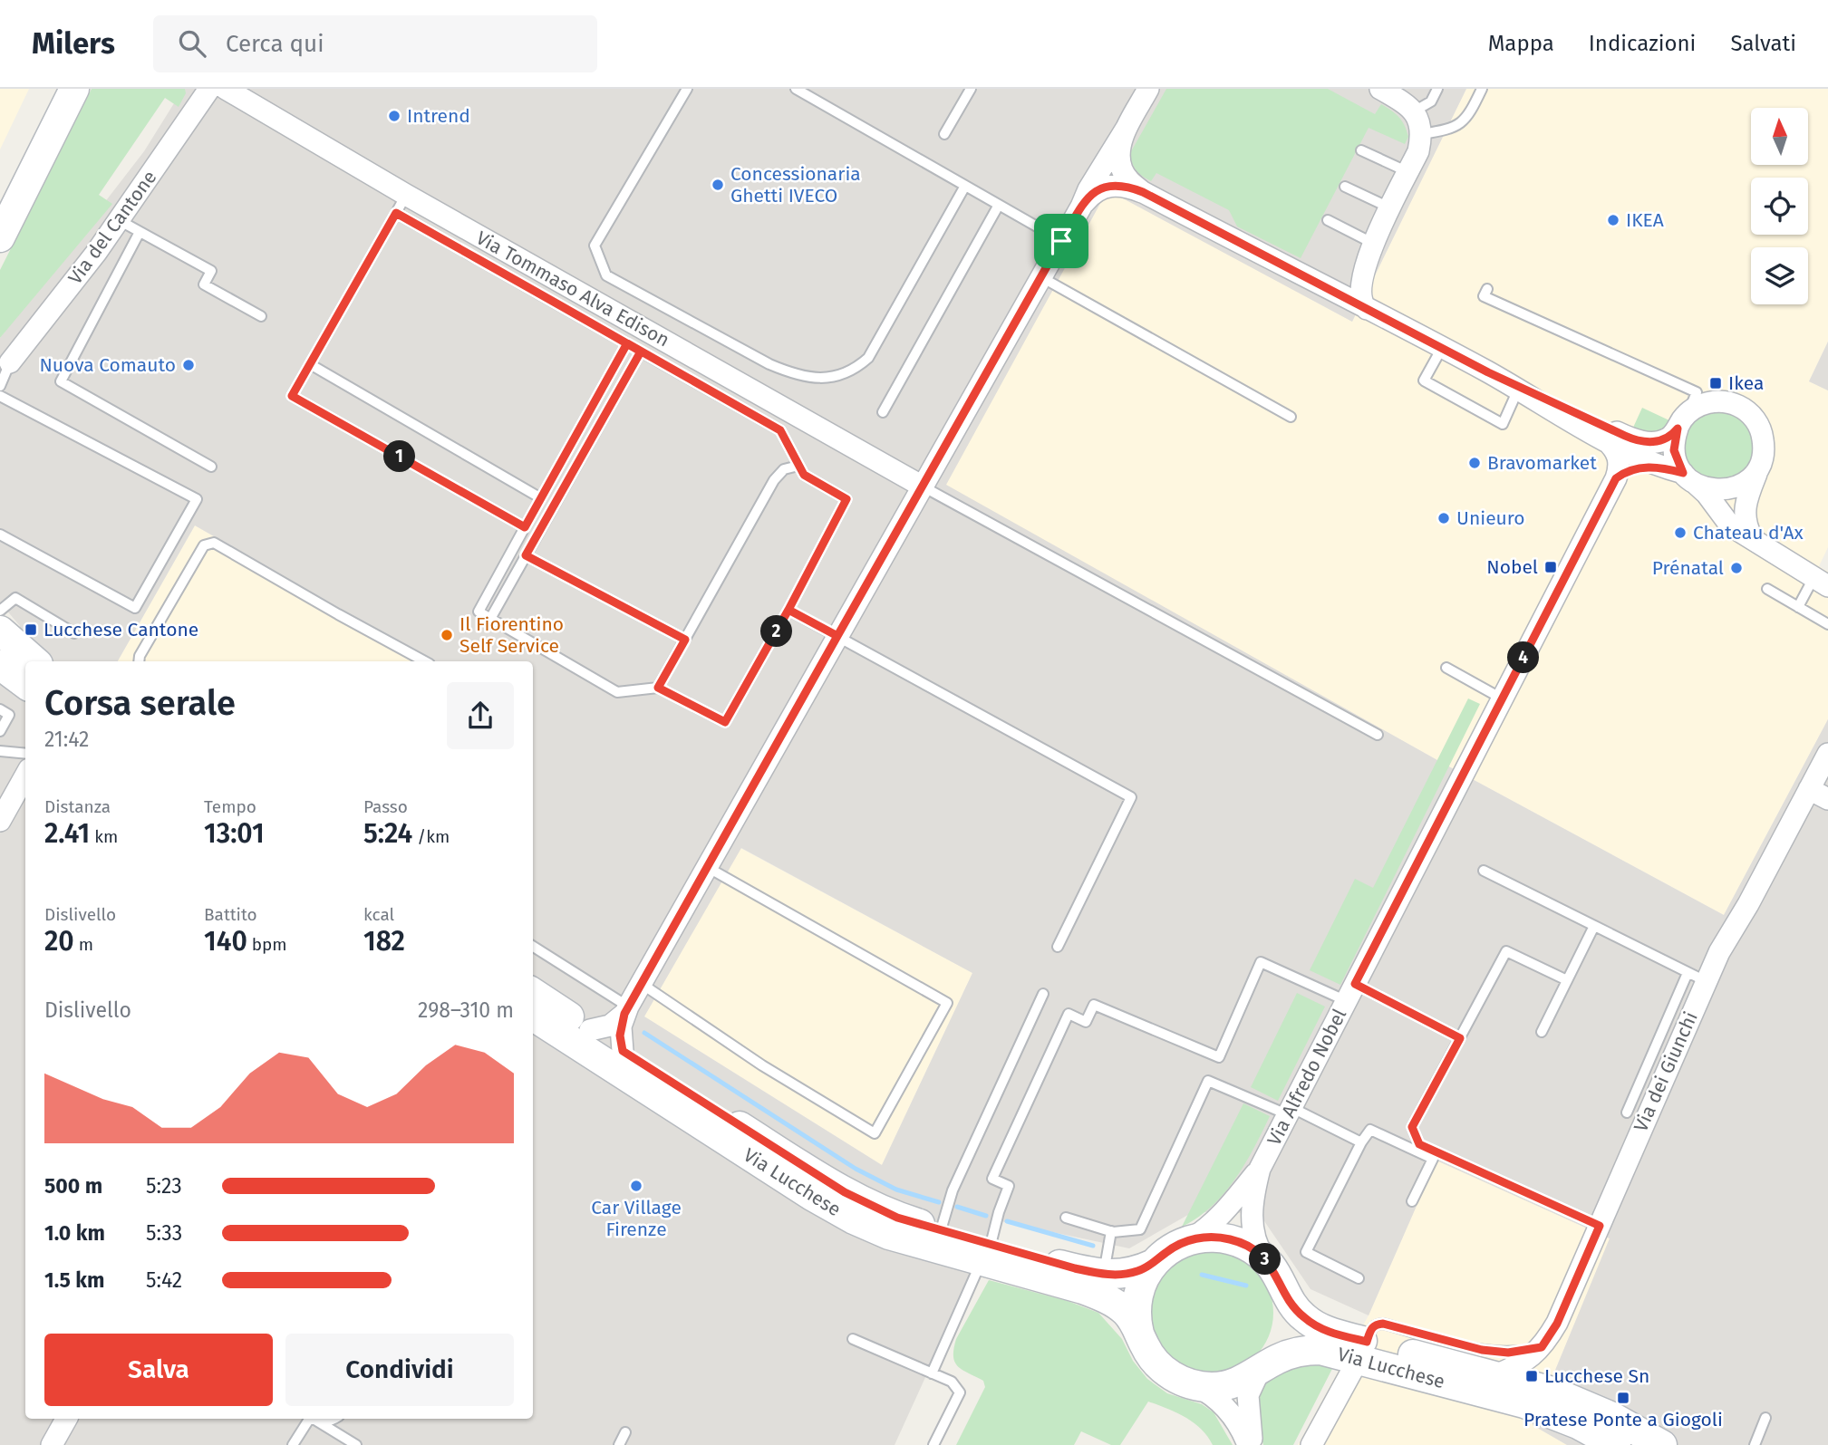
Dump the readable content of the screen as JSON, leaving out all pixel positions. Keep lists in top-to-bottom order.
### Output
{
  "streets": {
    "main road": ["Via Lucchese"],
    "street": [
      "Via del Cantone",
      "Via Tommaso Alva Edison",
      "Via dei Giunchi",
      "Via Alfredo Nobel"
    ]
  },
  "crossings": [
    ["Via dei Giunchi", "Via Lucchese"],
    ["Via Alfredo Nobel", "Via Lucchese"]
  ],
  "places": {
    "other": [
      "Intrend",
      "Concessionaria Ghetti IVECO",
      "IKEA",
      "Nuova Comauto",
      "Bravomarket",
      "Unieuro",
      "Chateau d'Ax",
      "Prénatal",
      "Il Fiorentino Self Service",
      "Car Village Firenze"
    ],
    "transit": [
      "Ikea",
      "Nobel",
      "Lucchese Cantone",
      "Lucchese Sn",
      "Pratese Ponte a Giogoli"
    ]
  },
  "north": "top",
  "page": {
    "header": "Milers",
    "search": "Cerca qui",
    "nav": ["Mappa", "Indicazioni", "Salvati"],
    "pins": [
      "1",
      "2",
      "4",
      "3"
    ],
    "heading": ["Corsa serale", "21:42"],
    "stats": [
      ["Distanza", "2.41 km"],
      ["Tempo", "13:01"],
      ["Passo", "5:24 /km"],
      ["Dislivello", "20 m"],
      ["Battito", "140 bpm"],
      ["kcal", "182"]
    ],
    "chart": ["Dislivello", "298–310 m"],
    "list": [
      {
        "name": "500 m",
        "note": "5:23"
      },
      {
        "name": "1.0 km",
        "note": "5:33"
      },
      {
        "name": "1.5 km",
        "note": "5:42"
      }
    ],
    "buttons": ["Salva", "Condividi"]
  }
}
